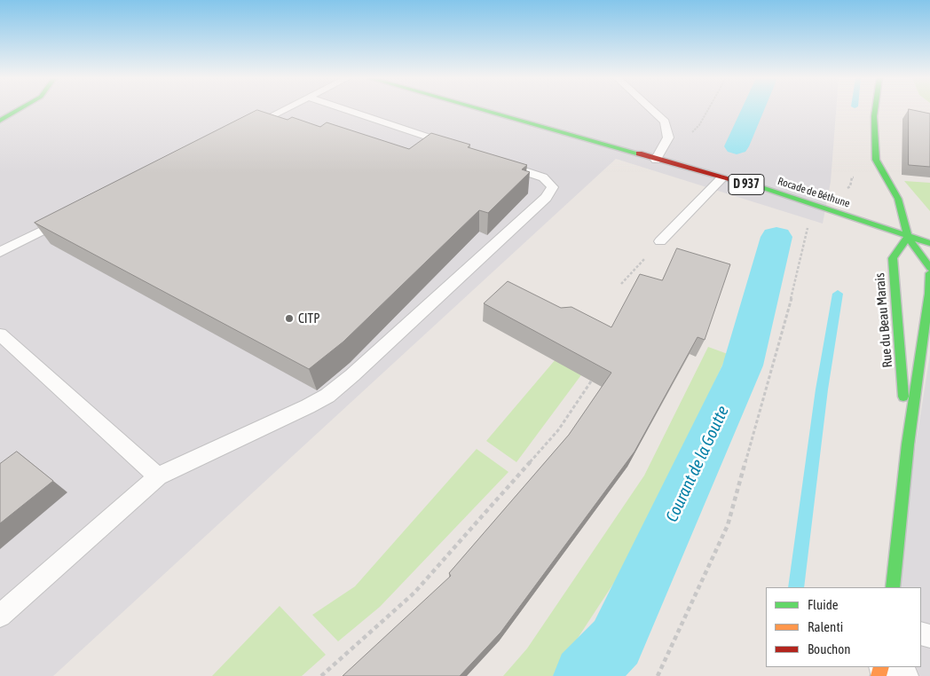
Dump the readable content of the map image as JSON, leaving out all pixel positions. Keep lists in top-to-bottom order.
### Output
{
  "streets": {
    "street": ["D 937", "Rocade de Béthune", "Rue du Beau Marais"]
  },
  "crossings": [
    ["Rocade de Béthune", "Rue du Beau Marais"]
  ],
  "water": ["Courant de la Goutte"],
  "places": ["CITP"],
  "legend": ["Fluide", "Ralenti", "Bouchon"]
}
